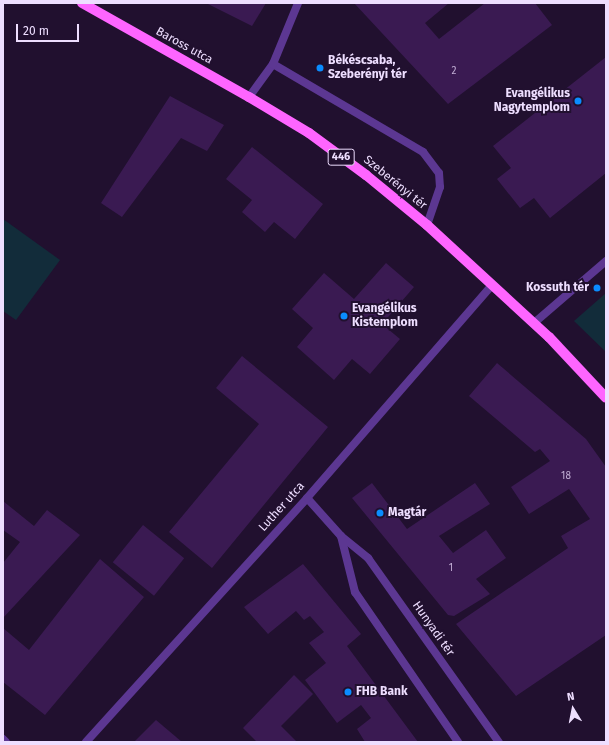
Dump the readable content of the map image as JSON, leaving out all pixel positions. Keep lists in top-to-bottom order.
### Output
{
  "streets": {
    "main road": ["Baross utca", "446", "Szeberényi tér"],
    "street": ["Luther utca", "Hunyadi tér"]
  },
  "crossings": [
    ["Baross utca", "Szeberényi tér"],
    ["446", "Szeberényi tér"],
    ["446", "Luther utca"],
    ["Szeberényi tér", "Luther utca"],
    ["Luther utca", "Hunyadi tér"]
  ],
  "places": [
    "Békéscsaba, Szeberényi tér",
    "Evangélikus Nagytemplom",
    "Kossuth tér",
    "Evangélikus Kistemplom",
    "Magtár",
    "FHB Bank"
  ],
  "house_numbers": ["2", "18", "1"],
  "scale_bar": "20 m",
  "north": "top"
}
